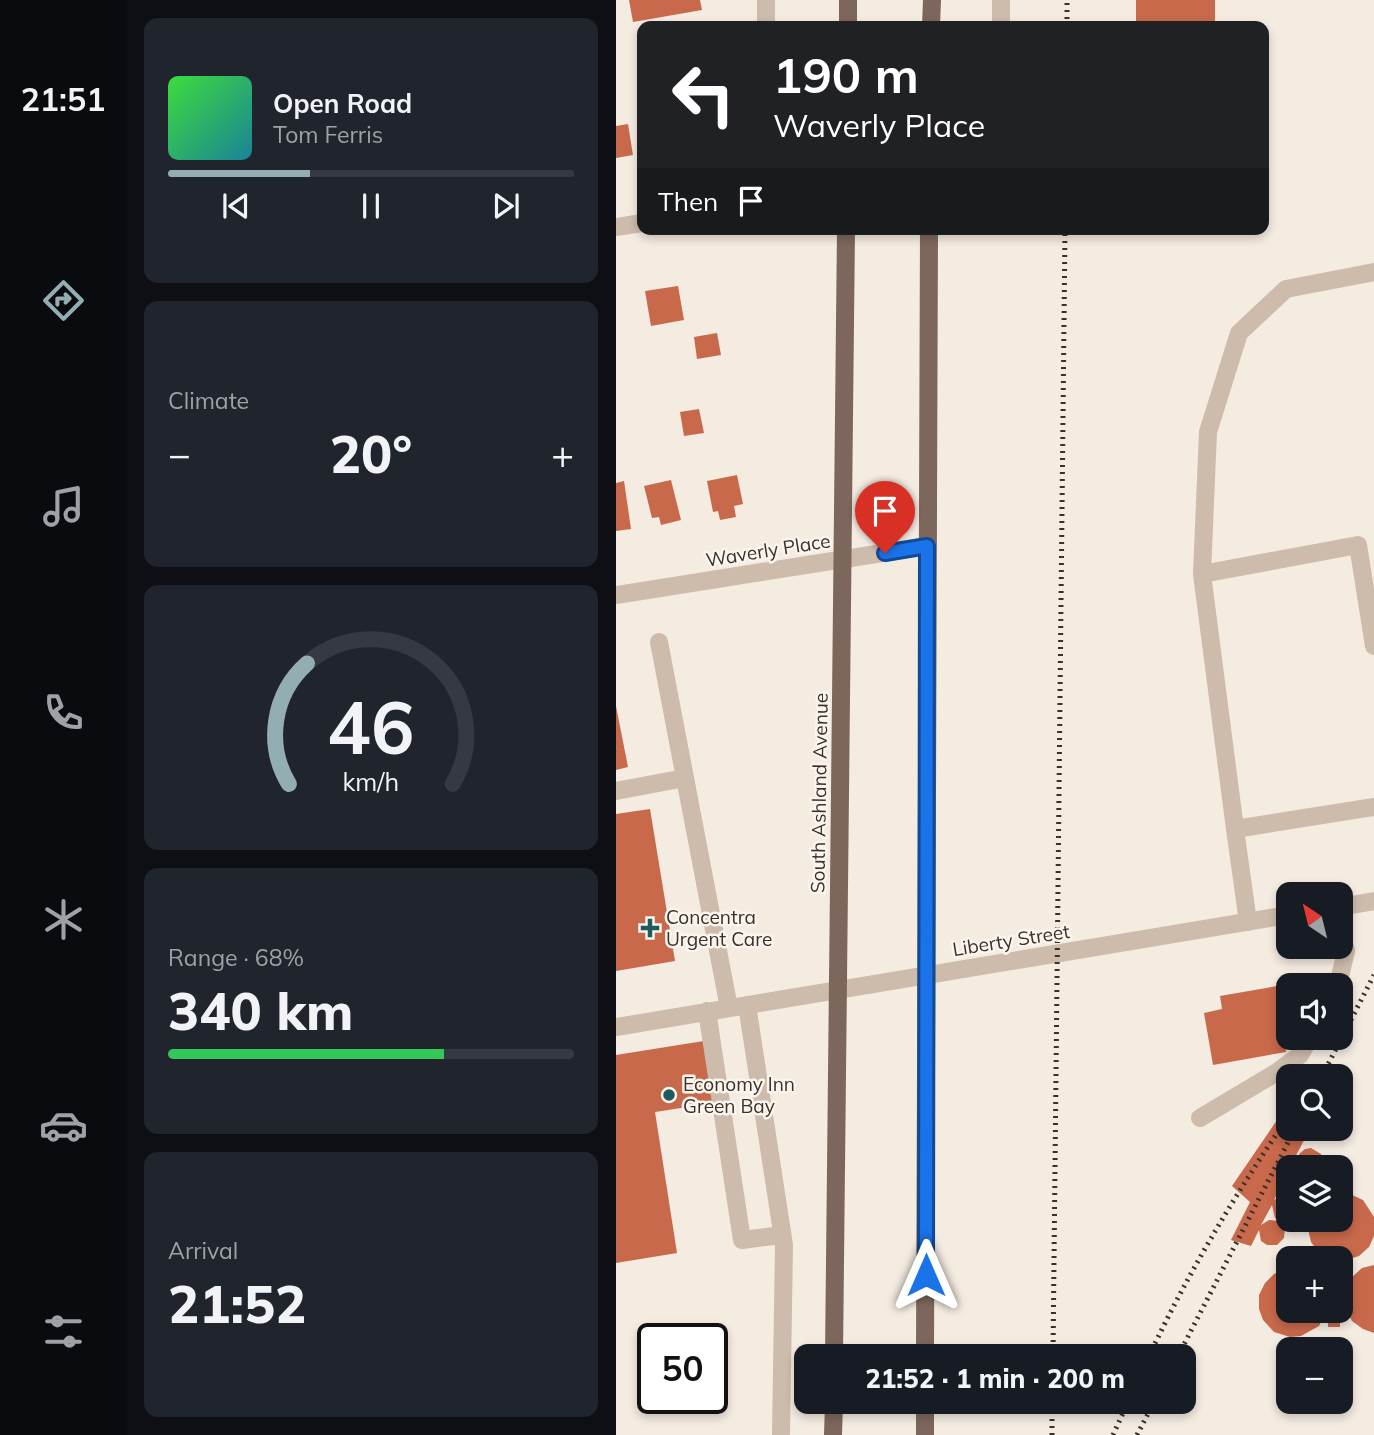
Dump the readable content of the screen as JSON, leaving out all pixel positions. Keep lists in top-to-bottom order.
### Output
{
  "streets": {
    "main road": ["South Ashland Avenue"],
    "street": ["Waverly Place", "Liberty Street"]
  },
  "crossings": [
    ["Waverly Place", "South Ashland Avenue"],
    ["South Ashland Avenue", "Liberty Street"]
  ],
  "places": {
    "health": ["Concentra Urgent Care"],
    "other": ["Economy Inn Green Bay"]
  },
  "north": "top left",
  "page": {
    "tabs": "21:51",
    "turn": ["190 m", "Waverly Place"],
    "song": ["Open Road", "Tom Ferris"],
    "then": "Then",
    "tile": [
      "Climate",
      ["Range · 68%", "340 km"],
      ["Arrival", "21:52"]
    ],
    "heat": ["−", "20°", "+"],
    "map_buttons": ["+", "−"],
    "limit": "50",
    "trip": "21:52 · 1 min · 200 m",
    "gauge": ["46", "km/h"]
  }
}
